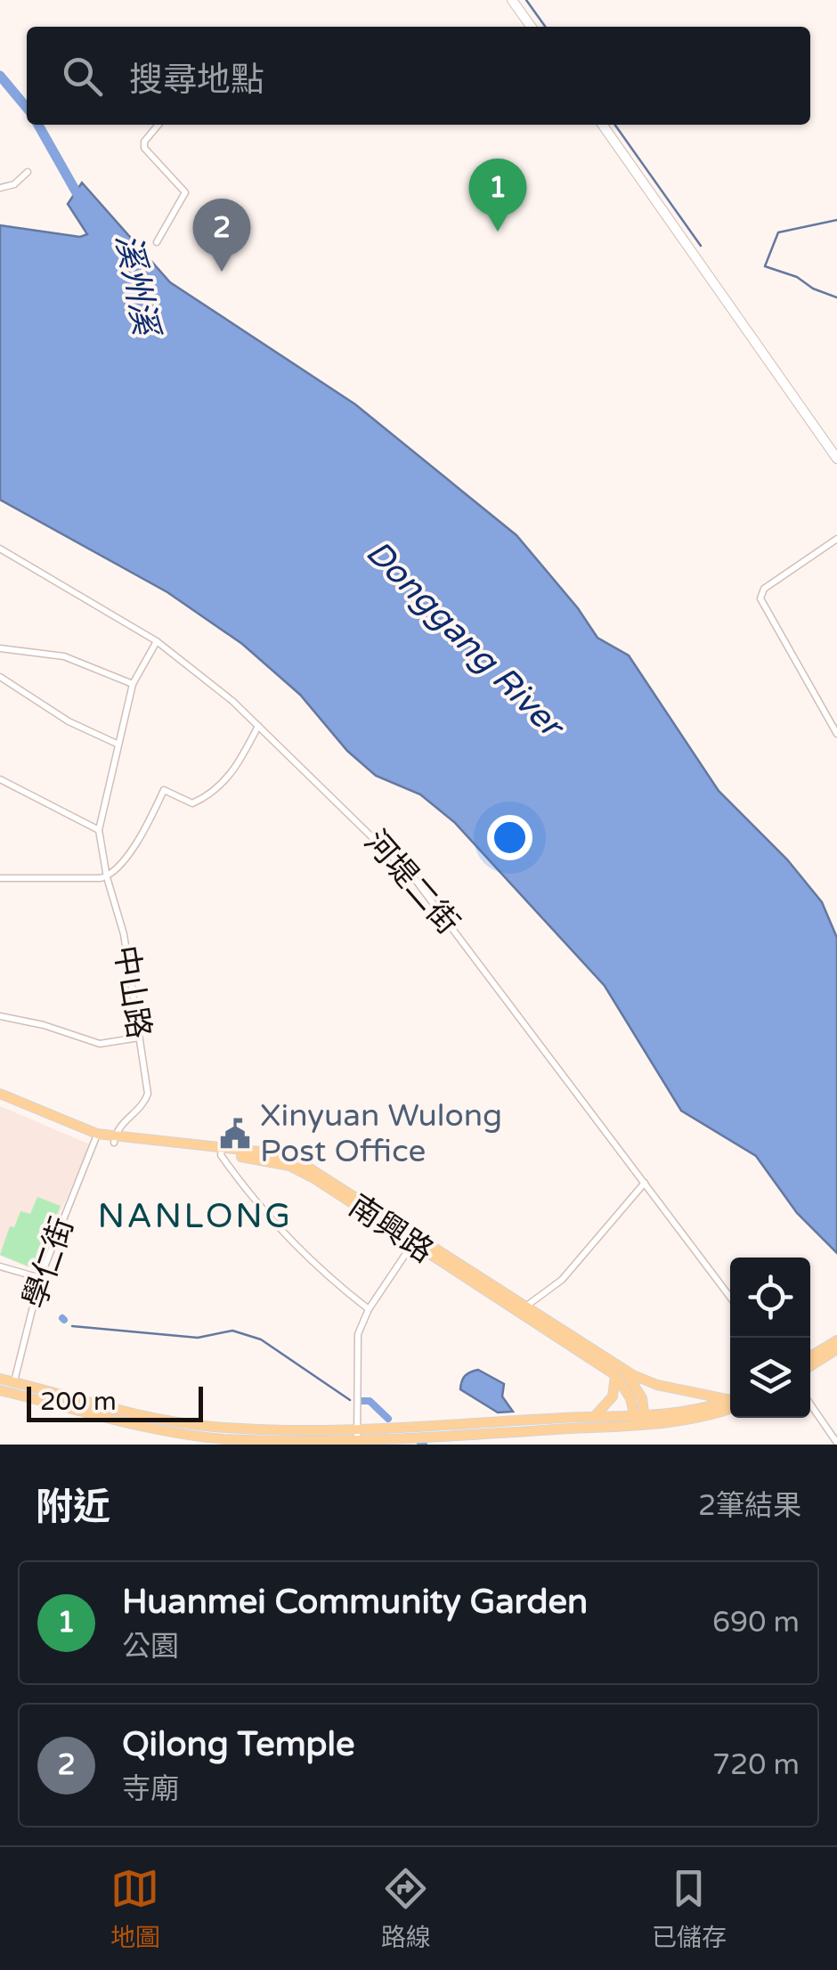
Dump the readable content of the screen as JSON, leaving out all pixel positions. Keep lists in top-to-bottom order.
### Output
{
  "streets": {
    "main road": ["南興路"],
    "street": ["河堤二街", "中山路", "學仁街"]
  },
  "crossings": [
    ["河堤二街", "中山路"],
    ["中山路", "南興路"],
    ["南興路", "學仁街"]
  ],
  "districts": ["NANLONG"],
  "water": ["溪州溪", "Donggang River"],
  "places": {
    "public building": ["Xinyuan Wulong Post Office"]
  },
  "scale_bar": "200 m",
  "page": {
    "search": "搜尋地點",
    "pins": ["1", "2"],
    "scale": "200 m",
    "heading": ["附近", "2筆結果"],
    "list": [
      {
        "mark": "1",
        "name": "Huanmei Community Garden",
        "note": "公園",
        "value": "690 m"
      },
      {
        "mark": "2",
        "name": "Qilong Temple",
        "note": "寺廟",
        "value": "720 m"
      }
    ],
    "nav": ["地圖", "路線", "已儲存"]
  }
}
